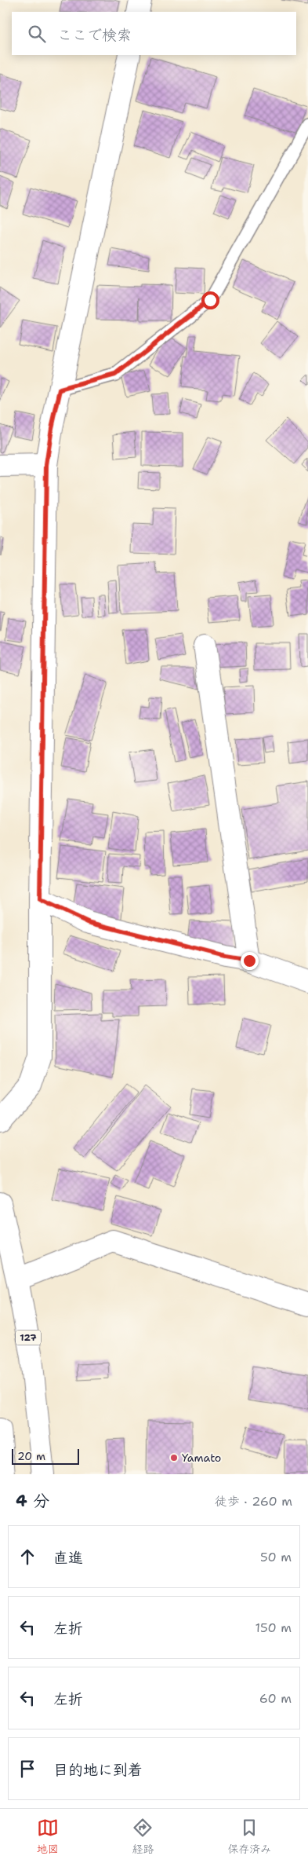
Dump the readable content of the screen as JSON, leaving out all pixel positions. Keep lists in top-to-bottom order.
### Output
{
  "streets": {
    "main road": ["127"]
  },
  "places": ["Yamato"],
  "scale_bar": "20 m",
  "page": {
    "search": "ここで検索",
    "scale": "20 m",
    "heading": ["4 分", "徒歩 · 260 m"],
    "list": [
      ["直進", "50 m"],
      ["左折", "150 m"],
      ["左折", "60 m"],
      "目的地に到着"
    ],
    "nav": ["地図", "経路", "保存済み"]
  }
}
